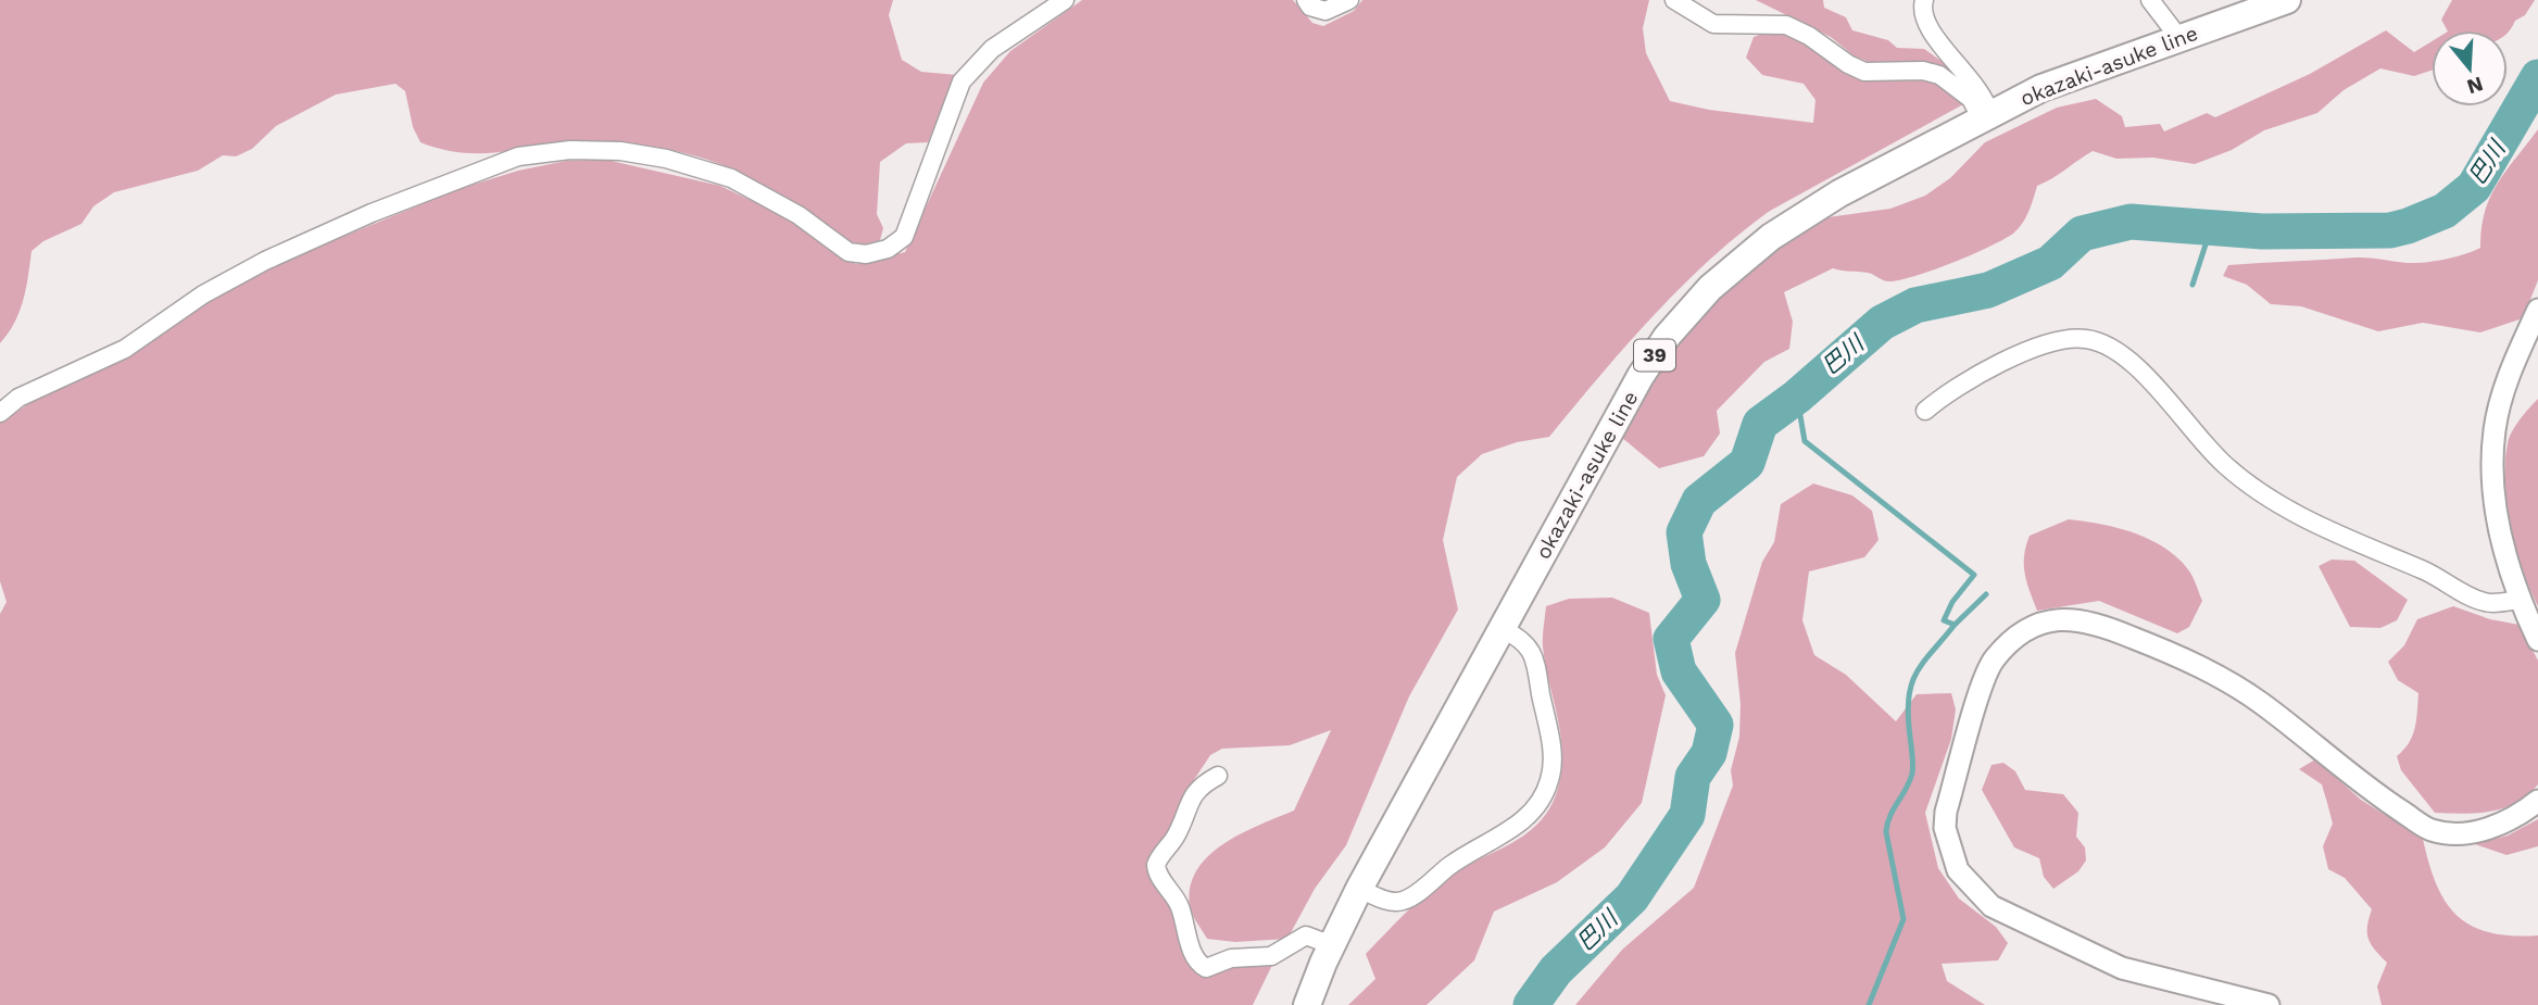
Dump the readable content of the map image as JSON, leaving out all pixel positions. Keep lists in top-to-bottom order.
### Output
{
  "streets": {
    "main road": ["okazaki-asuke line", "39"]
  },
  "water": ["巴川"],
  "north": "bottom"
}
